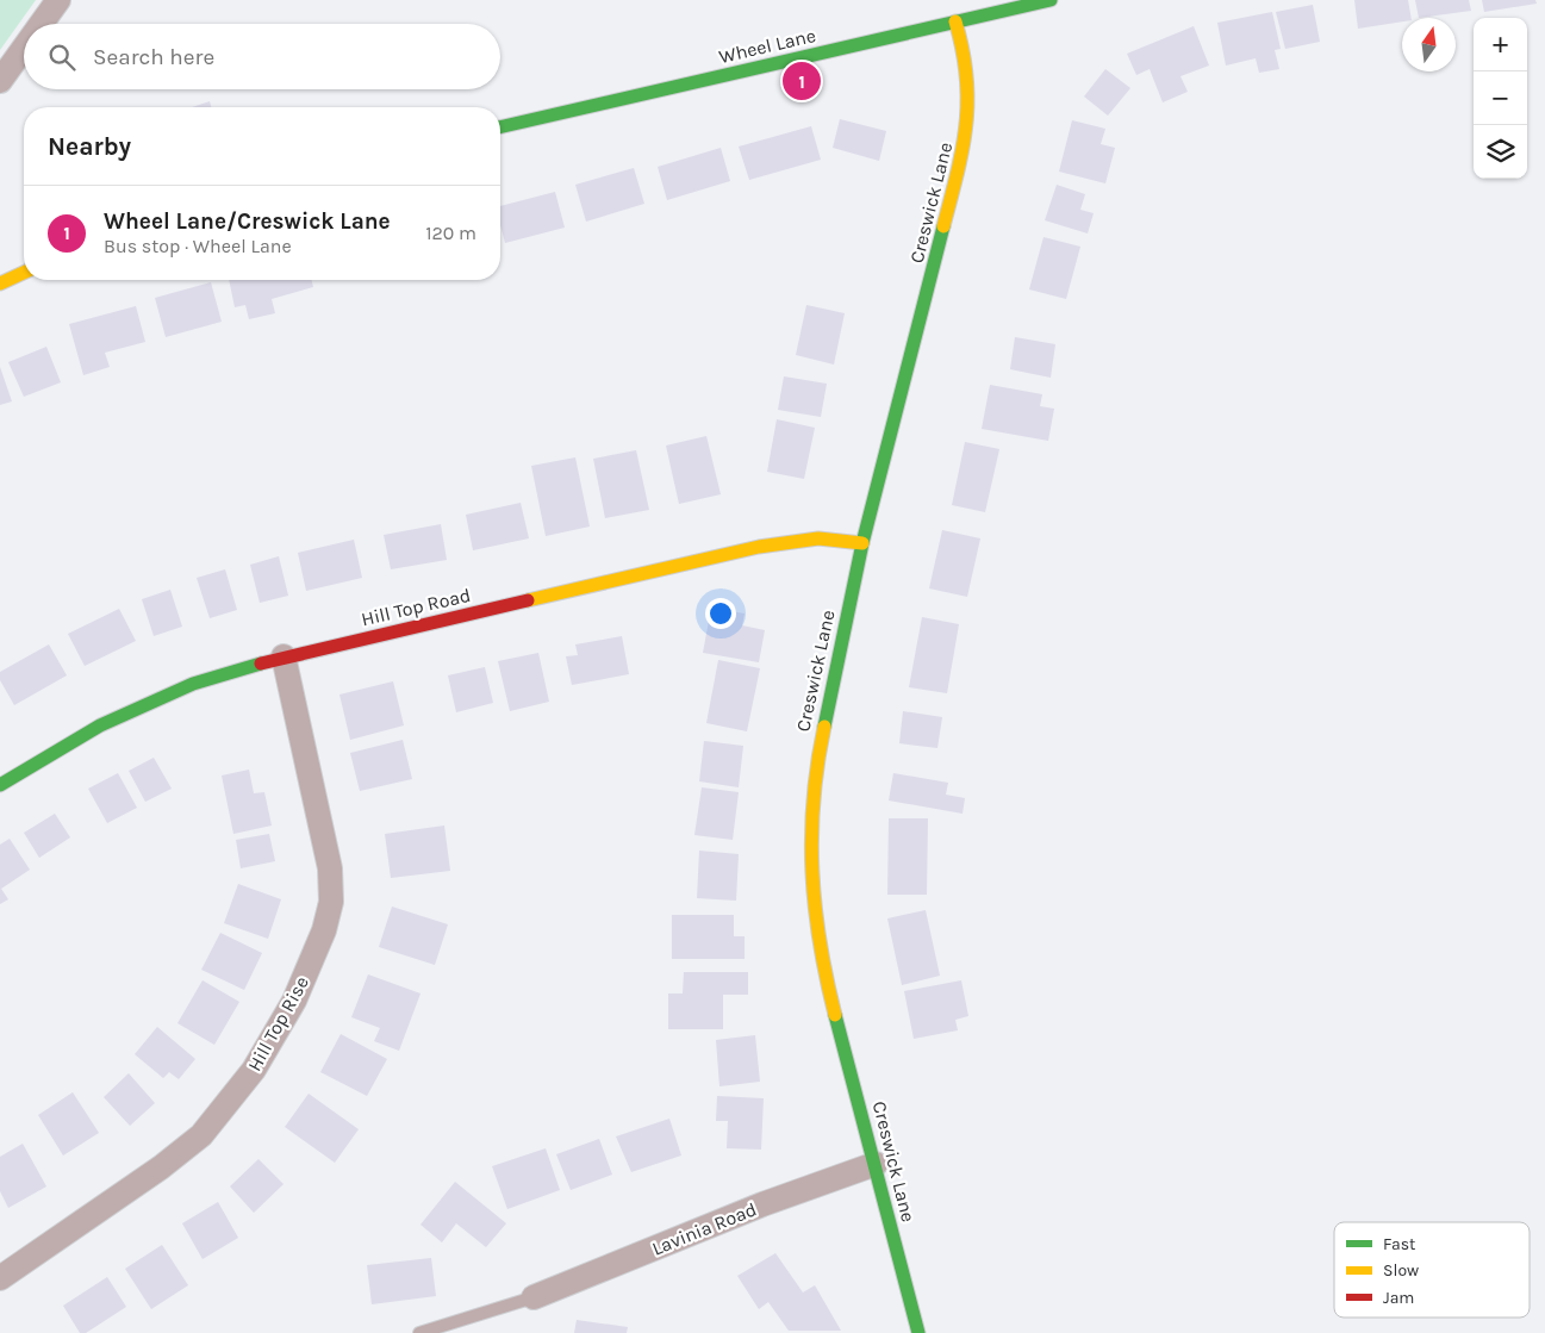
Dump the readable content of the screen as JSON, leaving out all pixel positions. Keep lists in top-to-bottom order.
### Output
{
  "streets": {
    "street": [
      "Wheel Lane",
      "Creswick Lane",
      "Hill Top Road",
      "Hill Top Rise",
      "Lavinia Road"
    ]
  },
  "crossings": [
    ["Wheel Lane", "Creswick Lane"],
    ["Creswick Lane", "Hill Top Road"],
    ["Creswick Lane", "Lavinia Road"],
    ["Hill Top Road", "Hill Top Rise"]
  ],
  "legend": ["Fast", "Slow", "Jam"],
  "north": "top",
  "page": {
    "map_buttons": ["+", "−"],
    "search": "Search here",
    "pins": "1",
    "heading": "Nearby",
    "list": [
      {
        "mark": "1",
        "name": "Wheel Lane/Creswick Lane",
        "note": "Bus stop · Wheel Lane",
        "value": "120 m"
      }
    ]
  }
}
